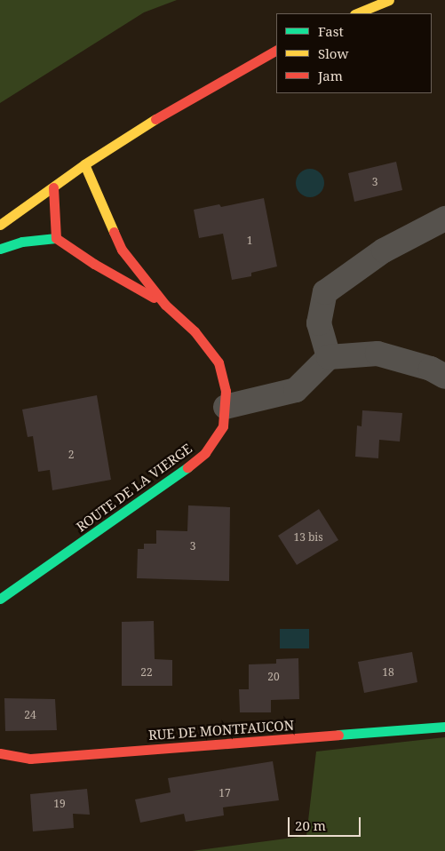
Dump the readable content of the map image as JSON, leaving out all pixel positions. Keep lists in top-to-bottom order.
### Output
{
  "streets": {
    "street": ["ROUTE DE LA VIERGE", "RUE DE MONTFAUCON"]
  },
  "house_numbers": [
    "3",
    "1",
    "2",
    "13 bis",
    "3",
    "22",
    "18",
    "20",
    "24",
    "17",
    "19"
  ],
  "legend": ["Fast", "Slow", "Jam"],
  "scale_bar": "20 m"
}
